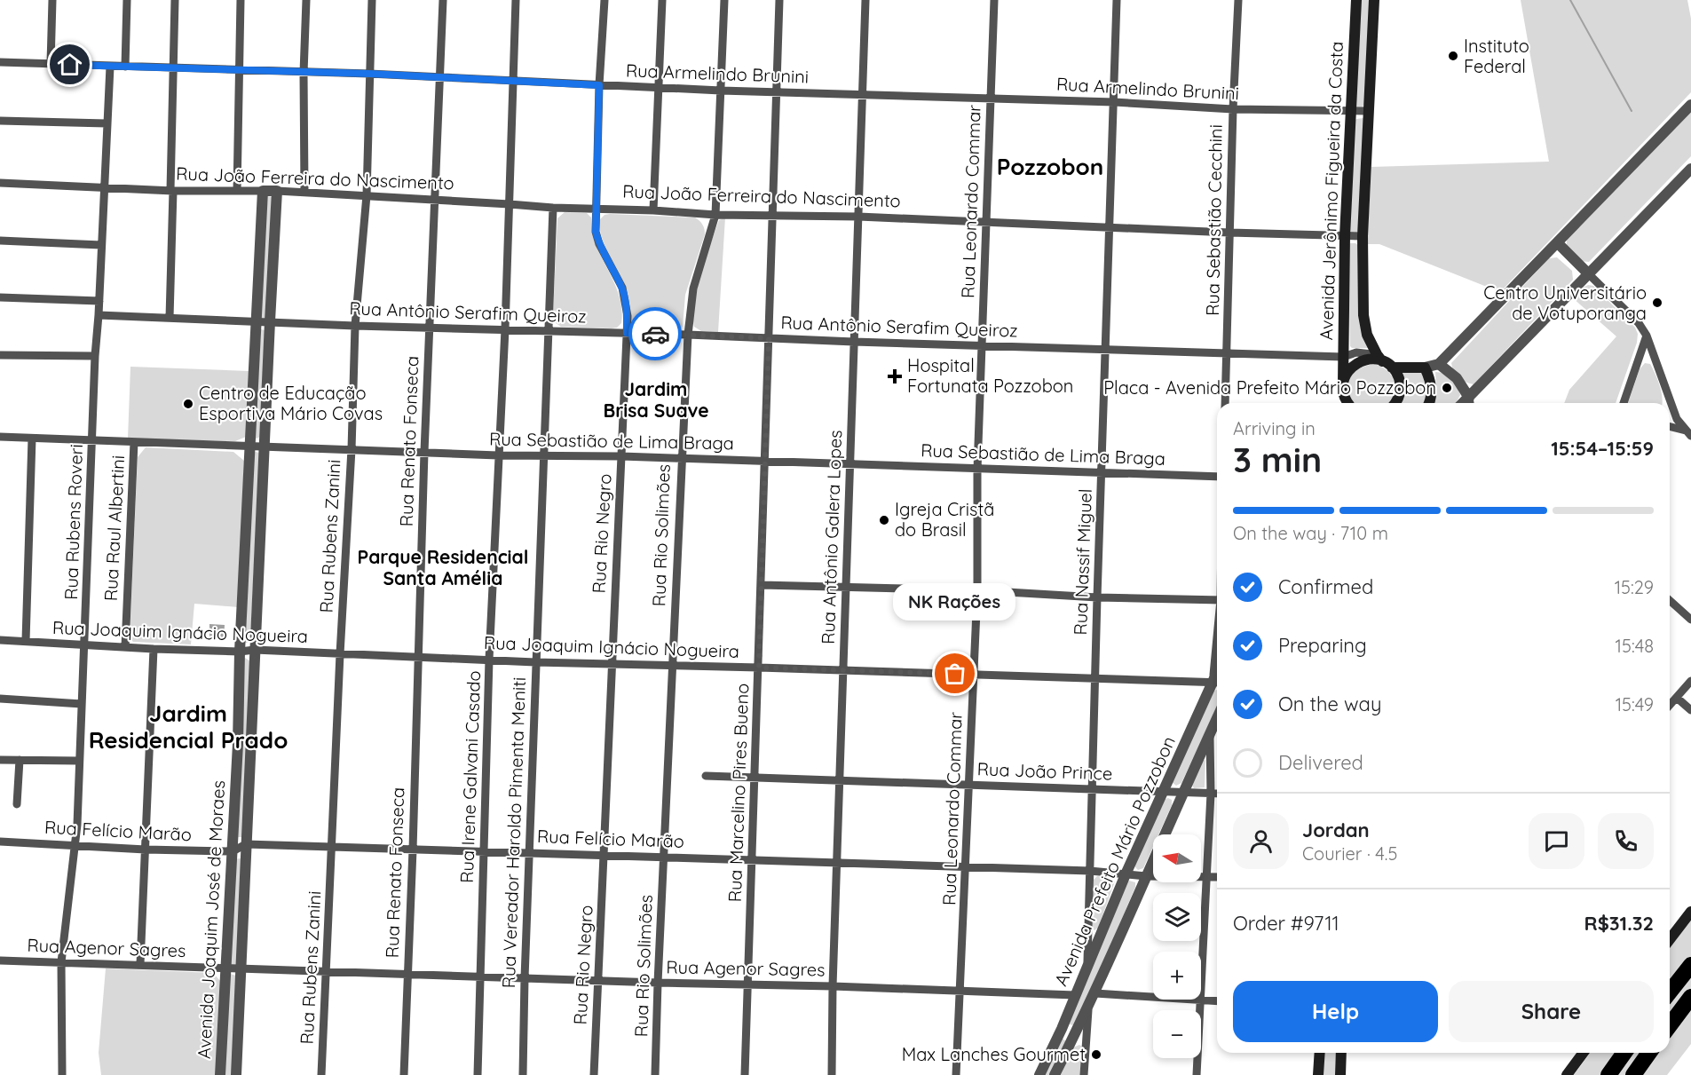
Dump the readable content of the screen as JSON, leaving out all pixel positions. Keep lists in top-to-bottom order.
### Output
{
  "streets": {
    "main road": ["Avenida Jerônimo Figueira da Costa"],
    "street": [
      "Rua Armelindo Brunini",
      "Rua João Ferreira do Nascimento",
      "Rua Leonardo Commar",
      "Rua Sebastião Cecchini",
      "Rua Antônio Serafim Queiroz",
      "Rua Renato Fonseca",
      "Rua Sebastião de Lima Braga",
      "Rua Rubens Roveri",
      "Rua Raul Albertini",
      "Rua Rio Negro",
      "Rua Rio Solimões",
      "Rua Rubens Zanini",
      "Rua Antônio Galera Lopes",
      "Rua Nassif Miguel",
      "Rua Joaquim Ignácio Nogueira",
      "Rua João Prince",
      "Rua Irene Galvani Casado",
      "Rua Marcelino Pires Bueno",
      "Rua Felício Marão",
      "Rua Vereador Haroldo Pimenta Meniti",
      "Avenida Prefeito Mário Pozzobon",
      "Avenida Joaquim José de Moraes",
      "Rua Agenor Sagres"
    ]
  },
  "crossings": [
    ["Rua Armelindo Brunini", "Avenida Jerônimo Figueira da Costa"],
    ["Rua Armelindo Brunini", "Rua Leonardo Commar"],
    ["Rua Armelindo Brunini", "Rua Sebastião Cecchini"],
    ["Rua Armelindo Brunini", "Rua Renato Fonseca"],
    ["Rua Armelindo Brunini", "Rua Rubens Roveri"],
    ["Rua Armelindo Brunini", "Rua Rio Negro"],
    ["Rua Armelindo Brunini", "Rua Rio Solimões"],
    ["Rua Armelindo Brunini", "Rua Rubens Zanini"],
    ["Rua Armelindo Brunini", "Rua Antônio Galera Lopes"],
    ["Rua Armelindo Brunini", "Rua Nassif Miguel"],
    ["Rua Armelindo Brunini", "Rua Irene Galvani Casado"],
    ["Rua Armelindo Brunini", "Rua Marcelino Pires Bueno"],
    ["Rua João Ferreira do Nascimento", "Avenida Jerônimo Figueira da Costa"],
    ["Rua João Ferreira do Nascimento", "Rua Leonardo Commar"],
    ["Rua João Ferreira do Nascimento", "Rua Sebastião Cecchini"],
    ["Rua João Ferreira do Nascimento", "Rua Renato Fonseca"],
    ["Rua João Ferreira do Nascimento", "Rua Rubens Roveri"],
    ["Rua João Ferreira do Nascimento", "Rua Rio Negro"],
    ["Rua João Ferreira do Nascimento", "Rua Rio Solimões"],
    ["Rua João Ferreira do Nascimento", "Rua Rubens Zanini"],
    ["Rua João Ferreira do Nascimento", "Rua Antônio Galera Lopes"],
    ["Rua João Ferreira do Nascimento", "Rua Nassif Miguel"],
    ["Rua João Ferreira do Nascimento", "Rua Irene Galvani Casado"],
    ["Rua João Ferreira do Nascimento", "Rua Marcelino Pires Bueno"],
    ["Rua João Ferreira do Nascimento", "Rua Vereador Haroldo Pimenta Meniti"],
    ["Rua João Ferreira do Nascimento", "Avenida Joaquim José de Moraes"],
    ["Avenida Jerônimo Figueira da Costa", "Rua Antônio Serafim Queiroz"],
    ["Rua Leonardo Commar", "Rua Antônio Serafim Queiroz"],
    ["Rua Leonardo Commar", "Rua Sebastião de Lima Braga"],
    ["Rua Leonardo Commar", "Rua Joaquim Ignácio Nogueira"],
    ["Rua Leonardo Commar", "Rua João Prince"],
    ["Rua Leonardo Commar", "Rua Felício Marão"],
    ["Rua Leonardo Commar", "Rua Agenor Sagres"],
    ["Rua Sebastião Cecchini", "Rua Antônio Serafim Queiroz"],
    ["Rua Antônio Serafim Queiroz", "Rua Renato Fonseca"],
    ["Rua Antônio Serafim Queiroz", "Rua Rubens Roveri"],
    ["Rua Antônio Serafim Queiroz", "Rua Rio Negro"],
    ["Rua Antônio Serafim Queiroz", "Rua Rio Solimões"],
    ["Rua Antônio Serafim Queiroz", "Rua Rubens Zanini"],
    ["Rua Antônio Serafim Queiroz", "Rua Antônio Galera Lopes"],
    ["Rua Antônio Serafim Queiroz", "Rua Nassif Miguel"],
    ["Rua Antônio Serafim Queiroz", "Rua Irene Galvani Casado"],
    ["Rua Antônio Serafim Queiroz", "Rua Marcelino Pires Bueno"],
    ["Rua Antônio Serafim Queiroz", "Rua Vereador Haroldo Pimenta Meniti"],
    ["Rua Antônio Serafim Queiroz", "Avenida Joaquim José de Moraes"],
    ["Rua Renato Fonseca", "Rua Sebastião de Lima Braga"],
    ["Rua Renato Fonseca", "Rua Joaquim Ignácio Nogueira"],
    ["Rua Renato Fonseca", "Rua Felício Marão"],
    ["Rua Renato Fonseca", "Rua Agenor Sagres"],
    ["Rua Sebastião de Lima Braga", "Rua Rubens Roveri"],
    ["Rua Sebastião de Lima Braga", "Rua Raul Albertini"],
    ["Rua Sebastião de Lima Braga", "Rua Rio Negro"],
    ["Rua Sebastião de Lima Braga", "Rua Rio Solimões"],
    ["Rua Sebastião de Lima Braga", "Rua Rubens Zanini"],
    ["Rua Sebastião de Lima Braga", "Rua Antônio Galera Lopes"],
    ["Rua Sebastião de Lima Braga", "Rua Nassif Miguel"],
    ["Rua Sebastião de Lima Braga", "Rua Irene Galvani Casado"],
    ["Rua Sebastião de Lima Braga", "Rua Marcelino Pires Bueno"],
    ["Rua Sebastião de Lima Braga", "Rua Vereador Haroldo Pimenta Meniti"],
    ["Rua Sebastião de Lima Braga", "Avenida Joaquim José de Moraes"],
    ["Rua Rubens Roveri", "Rua Joaquim Ignácio Nogueira"],
    ["Rua Rubens Roveri", "Rua Felício Marão"],
    ["Rua Rubens Roveri", "Rua Agenor Sagres"],
    ["Rua Raul Albertini", "Rua Joaquim Ignácio Nogueira"],
    ["Rua Rio Negro", "Rua Joaquim Ignácio Nogueira"],
    ["Rua Rio Negro", "Rua Felício Marão"],
    ["Rua Rio Negro", "Rua Agenor Sagres"],
    ["Rua Rio Solimões", "Rua Joaquim Ignácio Nogueira"],
    ["Rua Rio Solimões", "Rua Felício Marão"],
    ["Rua Rio Solimões", "Rua Agenor Sagres"],
    ["Rua Rubens Zanini", "Rua Joaquim Ignácio Nogueira"],
    ["Rua Rubens Zanini", "Rua Felício Marão"],
    ["Rua Rubens Zanini", "Rua Agenor Sagres"],
    ["Rua Antônio Galera Lopes", "Rua Joaquim Ignácio Nogueira"],
    ["Rua Antônio Galera Lopes", "Rua João Prince"],
    ["Rua Antônio Galera Lopes", "Rua Felício Marão"],
    ["Rua Antônio Galera Lopes", "Rua Agenor Sagres"],
    ["Rua Nassif Miguel", "Rua Joaquim Ignácio Nogueira"],
    ["Rua Nassif Miguel", "Rua João Prince"],
    ["Rua Nassif Miguel", "Rua Felício Marão"],
    ["Rua Nassif Miguel", "Avenida Prefeito Mário Pozzobon"],
    ["Rua Joaquim Ignácio Nogueira", "Rua Irene Galvani Casado"],
    ["Rua Joaquim Ignácio Nogueira", "Rua Marcelino Pires Bueno"],
    ["Rua Joaquim Ignácio Nogueira", "Rua Vereador Haroldo Pimenta Meniti"],
    ["Rua Joaquim Ignácio Nogueira", "Avenida Prefeito Mário Pozzobon"],
    ["Rua Joaquim Ignácio Nogueira", "Avenida Joaquim José de Moraes"],
    ["Rua João Prince", "Rua Marcelino Pires Bueno"],
    ["Rua João Prince", "Avenida Prefeito Mário Pozzobon"],
    ["Rua Irene Galvani Casado", "Rua Felício Marão"],
    ["Rua Irene Galvani Casado", "Rua Agenor Sagres"],
    ["Rua Marcelino Pires Bueno", "Rua Felício Marão"],
    ["Rua Marcelino Pires Bueno", "Rua Agenor Sagres"],
    ["Rua Felício Marão", "Rua Vereador Haroldo Pimenta Meniti"],
    ["Rua Felício Marão", "Avenida Prefeito Mário Pozzobon"],
    ["Rua Felício Marão", "Avenida Joaquim José de Moraes"],
    ["Rua Vereador Haroldo Pimenta Meniti", "Rua Agenor Sagres"],
    ["Avenida Prefeito Mário Pozzobon", "Rua Agenor Sagres"],
    ["Avenida Joaquim José de Moraes", "Rua Agenor Sagres"]
  ],
  "districts": [
    "Pozzobon",
    "Jardim Brisa Suave",
    "Parque Residencial Santa Amélia",
    "Jardim Residencial Prado"
  ],
  "places": {
    "other": [
      "Instituto Federal",
      "Centro Universitário de Votuporanga",
      "Placa - Avenida Prefeito Mário Pozzobon",
      "Centro de Educação Esportiva Mário Covas",
      "Igreja Cristã do Brasil",
      "NK Rações",
      "Max Lanches Gourmet"
    ],
    "health": ["Hospital Fortunata Pozzobon"]
  },
  "north": "left",
  "page": {
    "heading": ["3 min", "Arriving in", "15:54–15:59"],
    "panel": [
      "Jordan",
      "Courier · 4.5",
      "Order #9711",
      "R$31.32"
    ],
    "bar": "On the way · 710 m",
    "list": [
      ["Confirmed", "15:29"],
      ["Preparing", "15:48"],
      ["On the way", "15:49"],
      "Delivered"
    ],
    "bubble": "NK Rações",
    "map_buttons": ["+", "−"],
    "buttons": ["Help", "Share"]
  }
}
